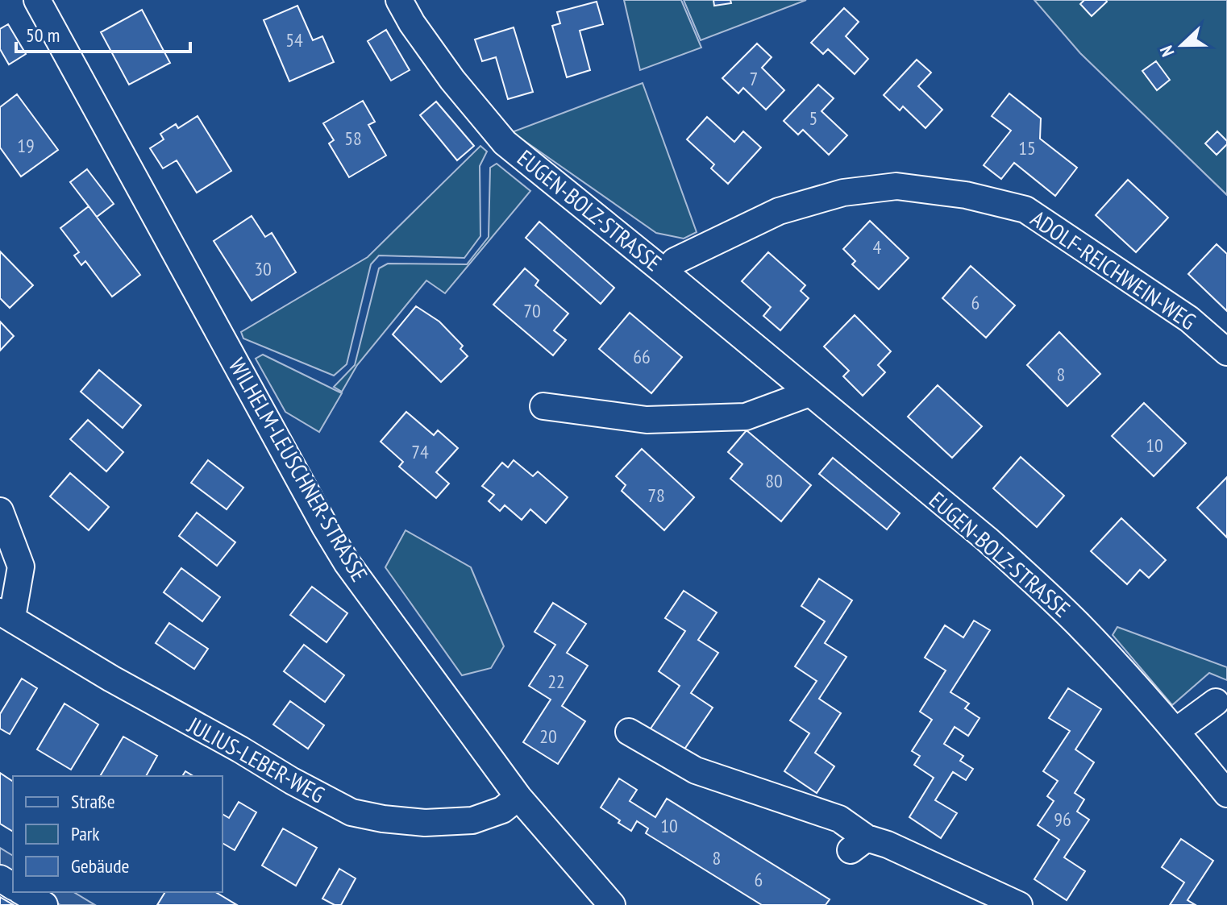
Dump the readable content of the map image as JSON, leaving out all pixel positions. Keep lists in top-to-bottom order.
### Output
{
  "streets": {
    "street": [
      "EUGEN-BOLZ-STRASSE",
      "ADOLF-REICHWEIN-WEG",
      "WILHELM-LEUSCHNER-STRASSE",
      "JULIUS-LEBER-WEG"
    ]
  },
  "crossings": [
    ["EUGEN-BOLZ-STRASSE", "ADOLF-REICHWEIN-WEG"],
    ["WILHELM-LEUSCHNER-STRASSE", "JULIUS-LEBER-WEG"]
  ],
  "house_numbers": [
    "54",
    "7",
    "5",
    "58",
    "19",
    "15",
    "4",
    "30",
    "6",
    "70",
    "66",
    "8",
    "10",
    "74",
    "80",
    "78",
    "22",
    "20",
    "96",
    "10",
    "8",
    "6"
  ],
  "legend": ["Straße", "Park", "Gebäude"],
  "scale_bar": "50 m",
  "north": "left"
}
